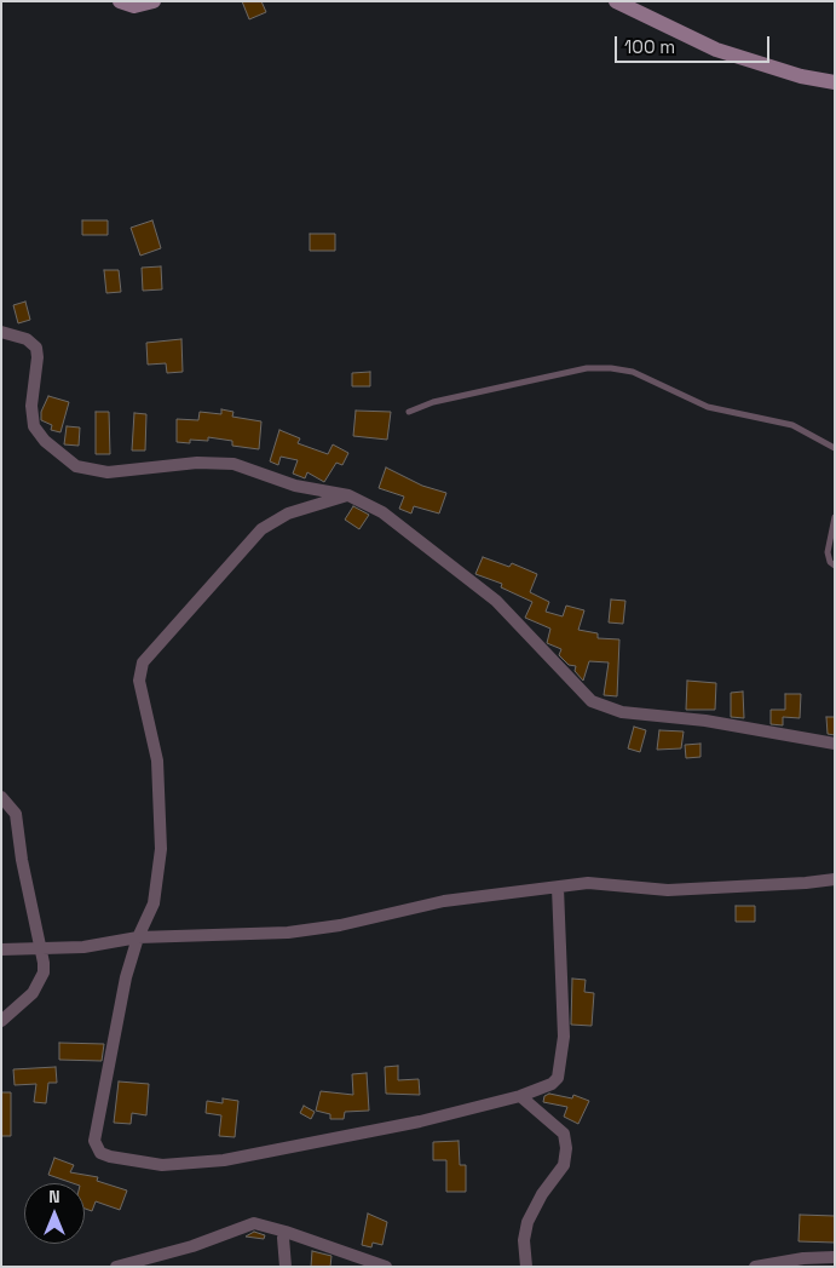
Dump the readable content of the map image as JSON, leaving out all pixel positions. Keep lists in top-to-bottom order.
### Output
{
  "scale_bar": "100 m",
  "north": "top"
}
